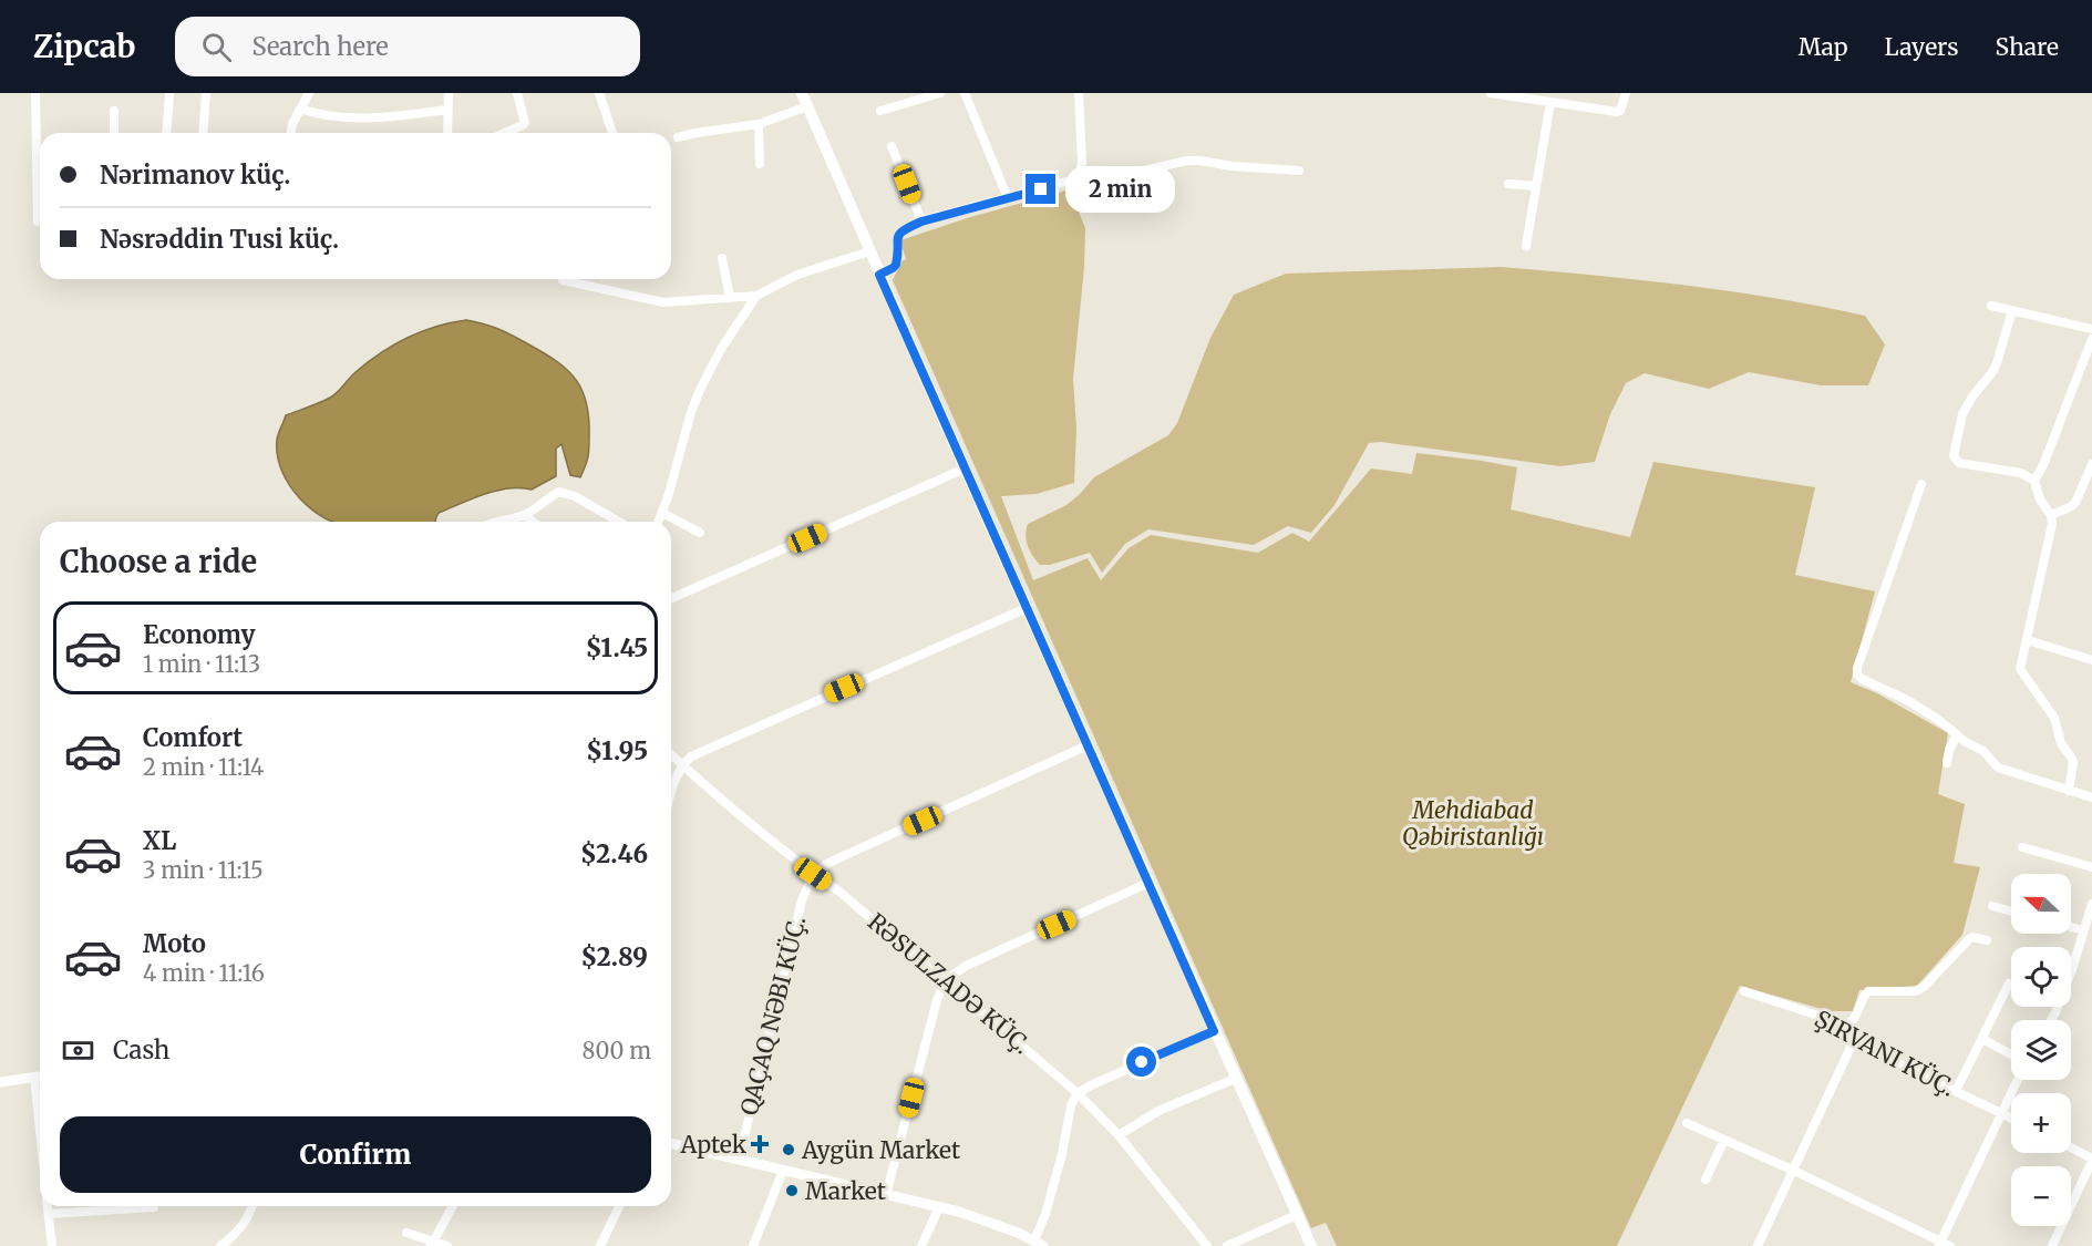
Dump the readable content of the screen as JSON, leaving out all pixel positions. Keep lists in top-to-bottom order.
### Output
{
  "streets": {
    "street": ["RƏSULZADƏ KÜÇ.", "QAÇAQ NƏBI KÜÇ.", "ŞIRVANI KÜÇ."]
  },
  "crossings": [
    ["RƏSULZADƏ KÜÇ.", "QAÇAQ NƏBI KÜÇ."]
  ],
  "parks": ["Mehdiabad Qəbiristanlığı"],
  "places": {
    "health": ["Aptek"],
    "other": ["Aygün Market", "Market"]
  },
  "north": "left",
  "page": {
    "header": "Zipcab",
    "search": "Search here",
    "nav": ["Map", "Layers", "Share"],
    "banner": ["Nərimanov küç.", "Nəsrəddin Tusi küç."],
    "bubble": "2 min",
    "heading": "Choose a ride",
    "list": [
      {
        "name": "Economy",
        "note": "1 min · 11:13",
        "value": "$1.45"
      },
      {
        "name": "Comfort",
        "note": "2 min · 11:14",
        "value": "$1.95"
      },
      {
        "name": "XL",
        "note": "3 min · 11:15",
        "value": "$2.46"
      },
      {
        "name": "Moto",
        "note": "4 min · 11:16",
        "value": "$2.89"
      }
    ],
    "map_buttons": ["+", "−"],
    "pay": ["Cash", "800 m"],
    "buttons": "Confirm"
  }
}
